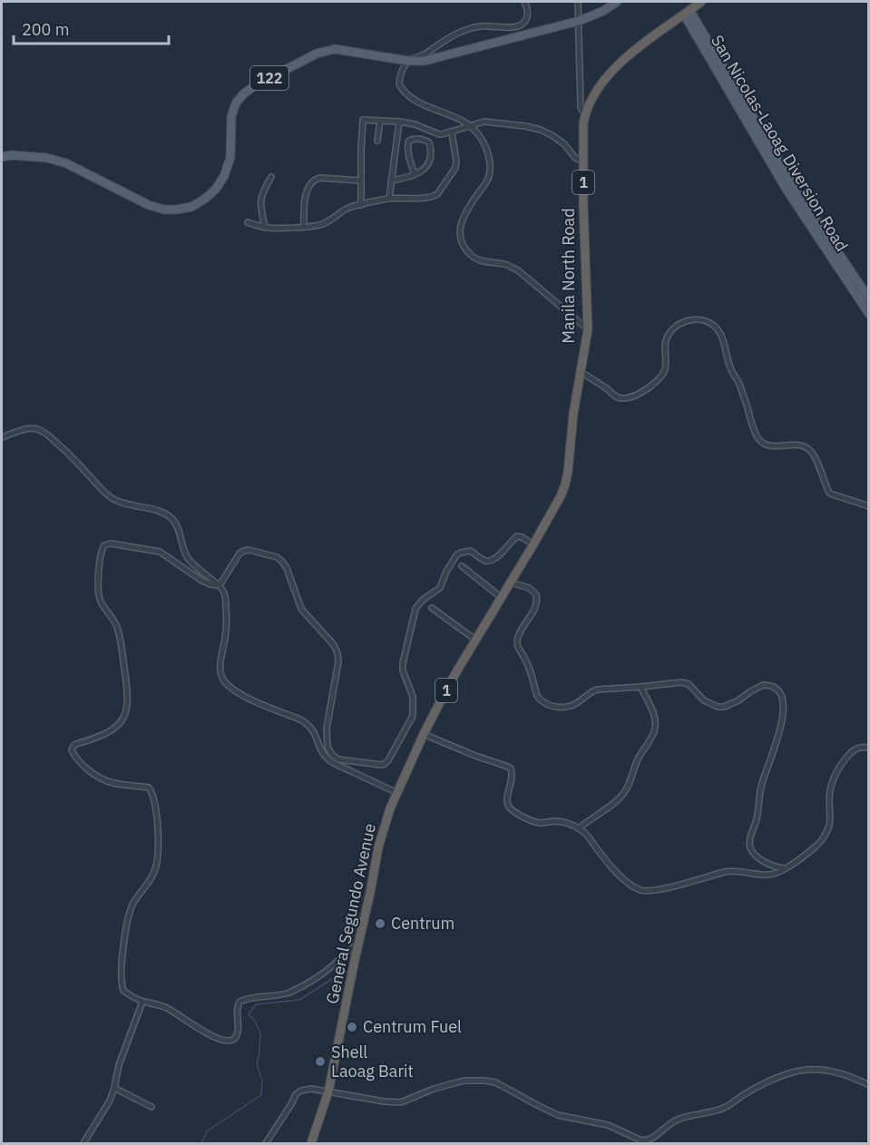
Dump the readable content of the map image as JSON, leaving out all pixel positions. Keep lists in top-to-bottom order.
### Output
{
  "streets": {
    "highway": ["1", "Manila North Road", "General Segundo Avenue"],
    "main road": ["122", "San Nicolas-Laoag Diversion Road"]
  },
  "crossings": [
    ["San Nicolas-Laoag Diversion Road", "Manila North Road"],
    ["Manila North Road", "General Segundo Avenue"]
  ],
  "places": ["Centrum", "Centrum Fuel", "Shell Laoag Barit"],
  "scale_bar": "200 m"
}
